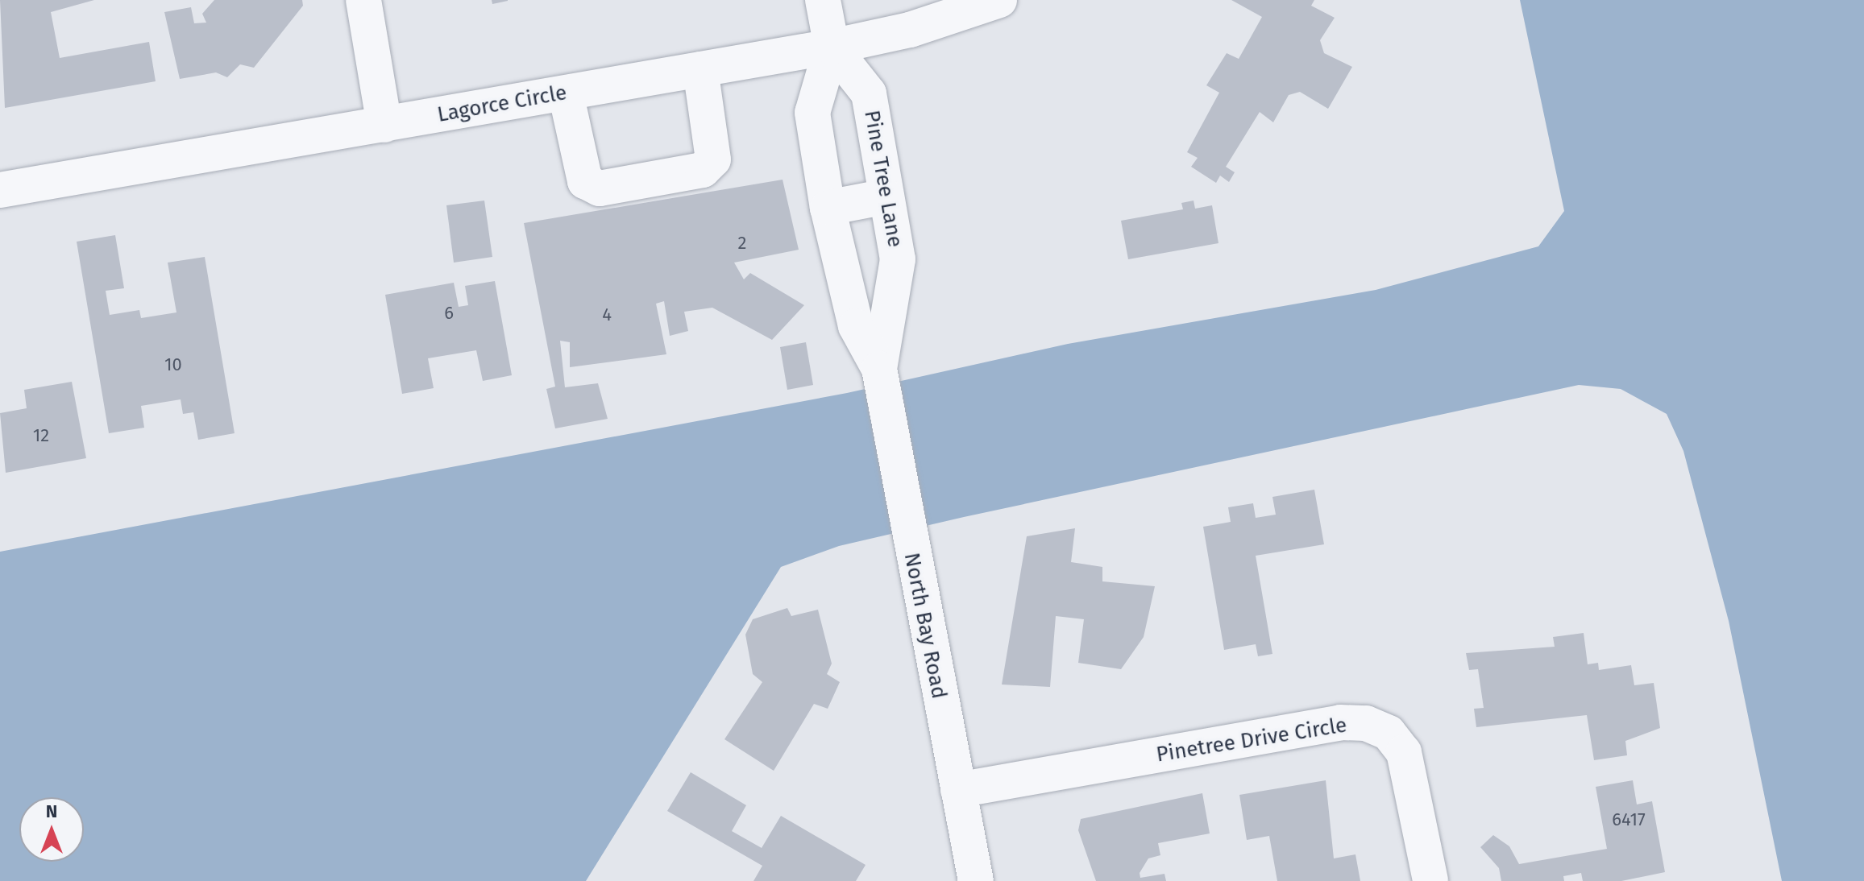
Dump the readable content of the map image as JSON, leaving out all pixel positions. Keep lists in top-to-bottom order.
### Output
{
  "streets": {
    "street": [
      "Lagorce Circle",
      "Pine Tree Lane",
      "North Bay Road",
      "Pinetree Drive Circle"
    ]
  },
  "crossings": [
    ["Lagorce Circle", "Pine Tree Lane"],
    ["Pine Tree Lane", "North Bay Road"],
    ["North Bay Road", "Pinetree Drive Circle"]
  ],
  "house_numbers": [
    "2",
    "6",
    "4",
    "10",
    "12",
    "6417"
  ],
  "north": "top"
}
